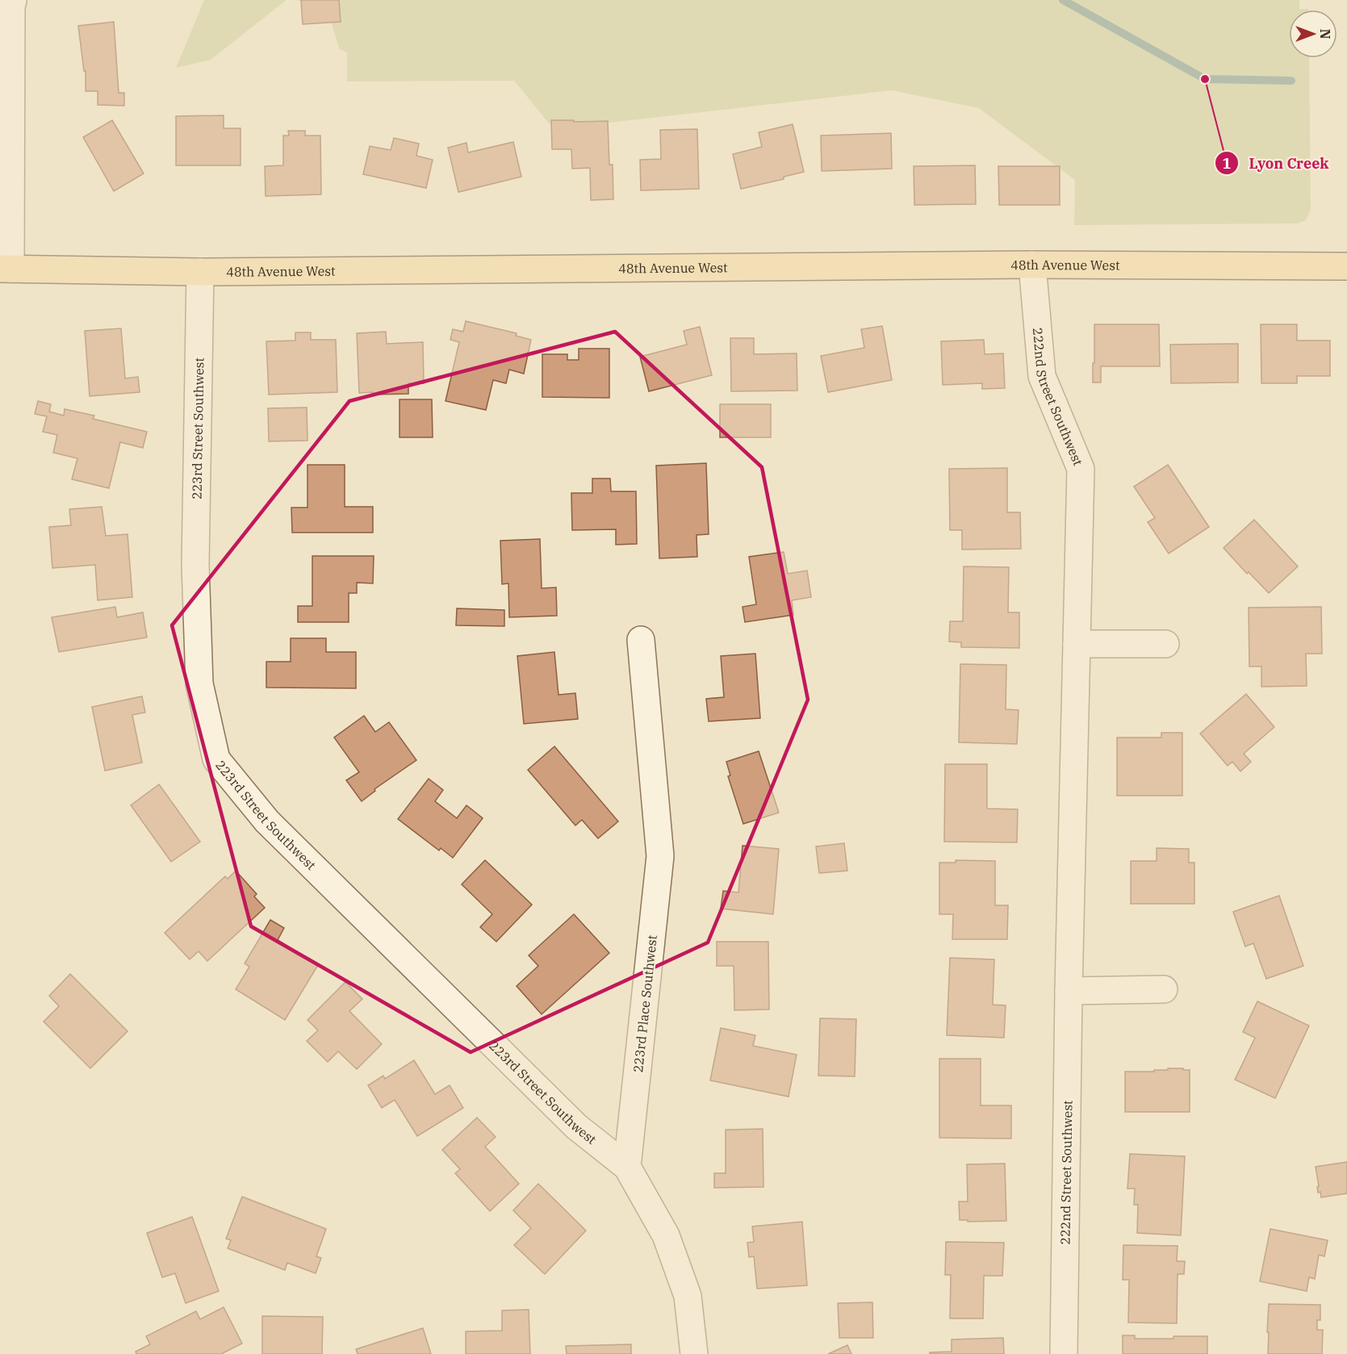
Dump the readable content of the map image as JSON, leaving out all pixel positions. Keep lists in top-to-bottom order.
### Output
{
  "streets": {
    "main road": ["48th Avenue West"],
    "street": ["222nd Street Southwest", "223rd Street Southwest", "223rd Place Southwest"]
  },
  "crossings": [
    ["48th Avenue West", "222nd Street Southwest"],
    ["48th Avenue West", "223rd Street Southwest"],
    ["223rd Street Southwest", "223rd Place Southwest"]
  ],
  "places": ["Lyon Creek"],
  "north": "right"
}
